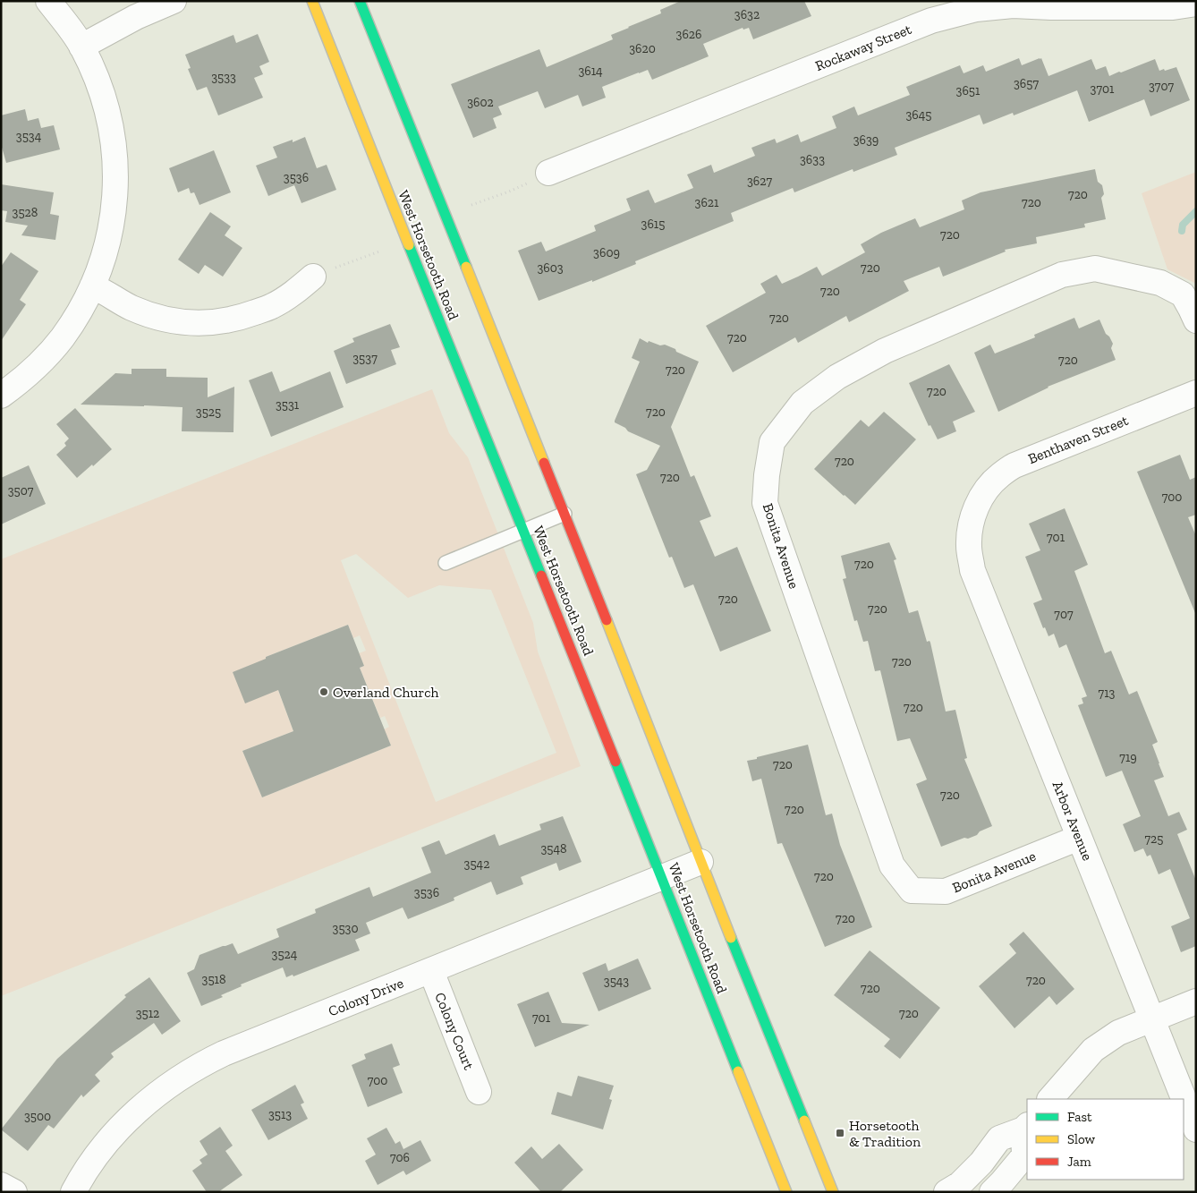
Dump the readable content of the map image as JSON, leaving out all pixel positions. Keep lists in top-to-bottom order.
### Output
{
  "streets": {
    "main road": ["West Horsetooth Road"],
    "street": [
      "Rockaway Street",
      "Benthaven Street",
      "Bonita Avenue",
      "Arbor Avenue",
      "Colony Drive",
      "Colony Court"
    ]
  },
  "crossings": [
    ["West Horsetooth Road", "Colony Drive"],
    ["Benthaven Street", "Arbor Avenue"],
    ["Bonita Avenue", "Arbor Avenue"],
    ["Colony Drive", "Colony Court"]
  ],
  "places": {
    "other": ["Overland Church"],
    "transit": ["Horsetooth & Tradition"]
  },
  "house_numbers": [
    "3632",
    "3626",
    "3620",
    "3614",
    "3533",
    "3657",
    "3707",
    "3701",
    "3651",
    "3602",
    "3645",
    "3534",
    "3639",
    "3633",
    "3536",
    "3627",
    "720",
    "3621",
    "720",
    "3528",
    "3615",
    "720",
    "3609",
    "3603",
    "720",
    "720",
    "720",
    "720",
    "3537",
    "720",
    "720",
    "720",
    "3531",
    "3525",
    "720",
    "720",
    "720",
    "3507",
    "700",
    "701",
    "720",
    "720",
    "720",
    "707",
    "720",
    "713",
    "720",
    "719",
    "720",
    "720",
    "720",
    "725",
    "3548",
    "3542",
    "720",
    "3536",
    "720",
    "3530",
    "3524",
    "3518",
    "720",
    "3543",
    "720",
    "3512",
    "720",
    "701",
    "700",
    "3513",
    "3500",
    "706"
  ],
  "legend": ["Fast", "Slow", "Jam"]
}
